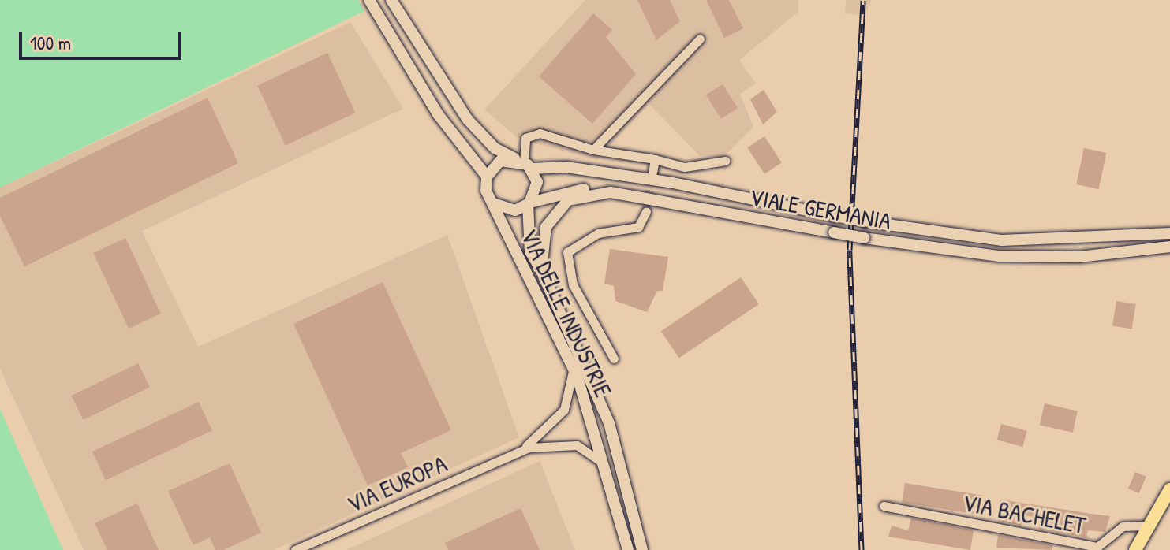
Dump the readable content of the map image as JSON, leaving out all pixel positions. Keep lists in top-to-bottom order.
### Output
{
  "streets": {
    "street": [
      "VIALE GERMANIA",
      "VIA DELLE INDUSTRIE",
      "VIA EUROPA",
      "VIA BACHELET"
    ]
  },
  "crossings": [
    ["VIALE GERMANIA", "VIA DELLE INDUSTRIE"],
    ["VIA DELLE INDUSTRIE", "VIA EUROPA"]
  ],
  "scale_bar": "100 m"
}
